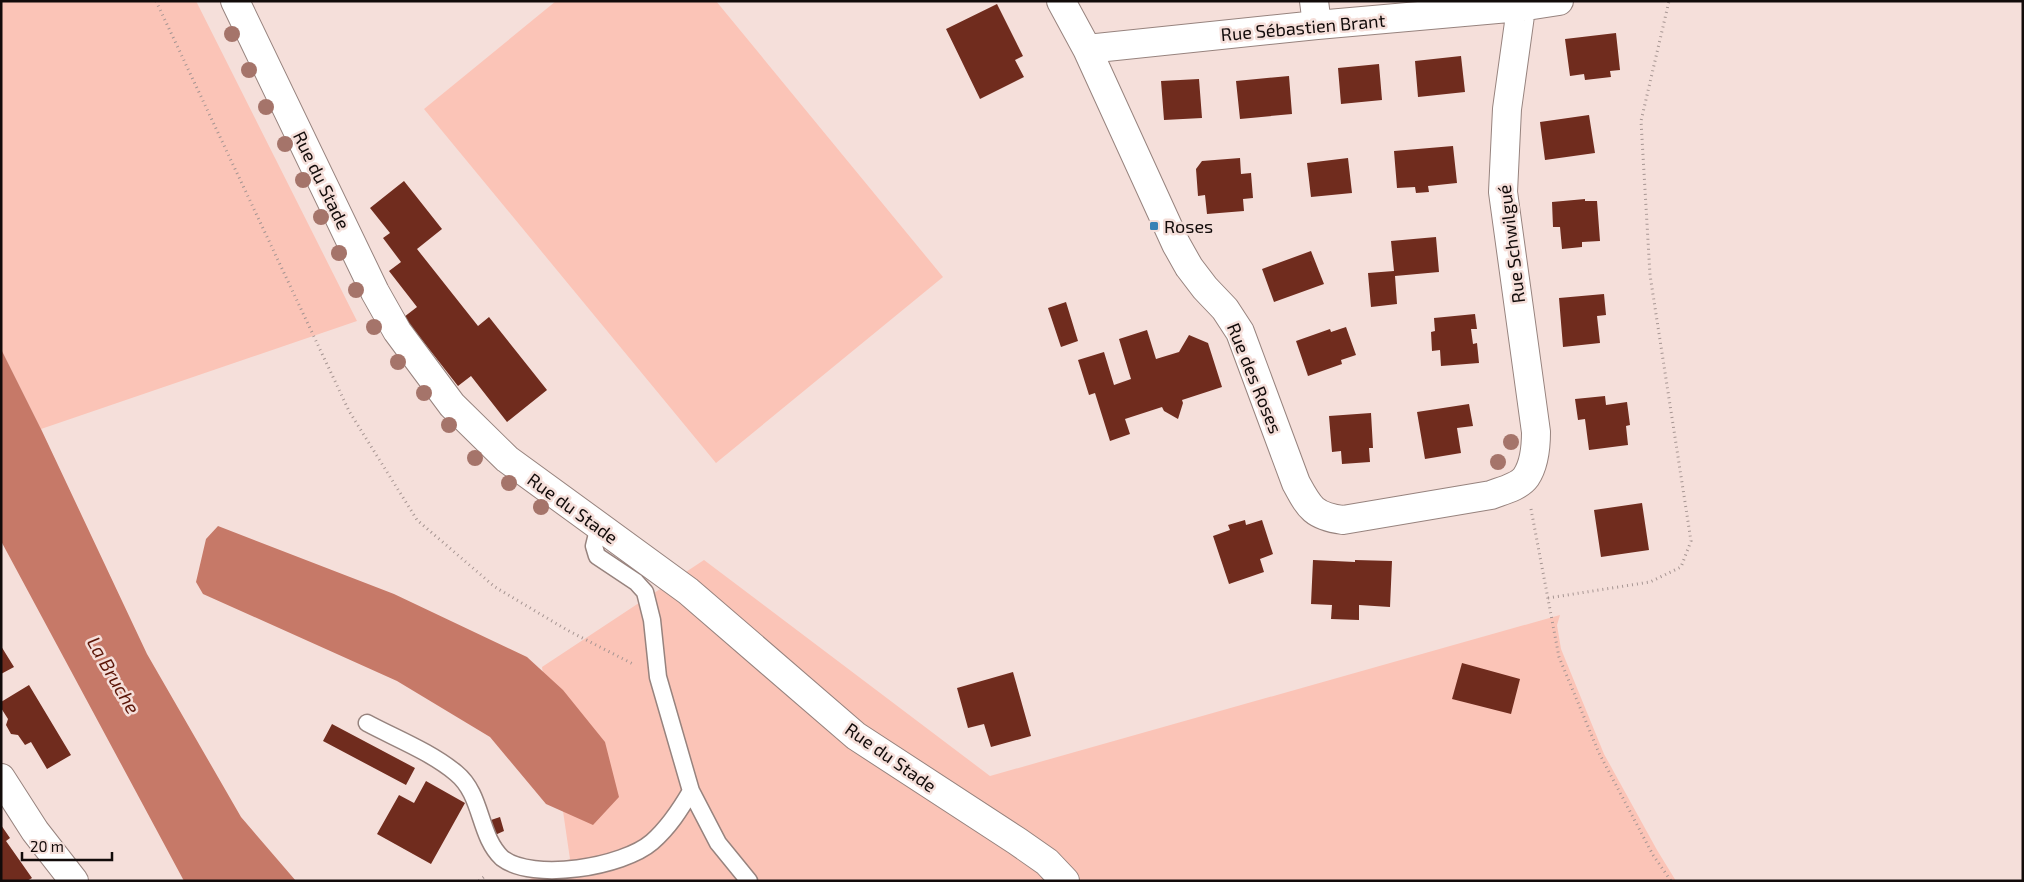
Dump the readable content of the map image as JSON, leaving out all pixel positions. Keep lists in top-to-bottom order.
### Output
{
  "streets": {
    "street": [
      "Rue Sébastien Brant",
      "Rue du Stade",
      "Rue Schwilgué",
      "Rue des Roses"
    ]
  },
  "crossings": [
    ["Rue Sébastien Brant", "Rue Schwilgué"],
    ["Rue Sébastien Brant", "Rue des Roses"],
    ["Rue Schwilgué", "Rue des Roses"]
  ],
  "water": ["La Bruche"],
  "places": {
    "transit": ["Roses"]
  },
  "scale_bar": "20 m"
}
